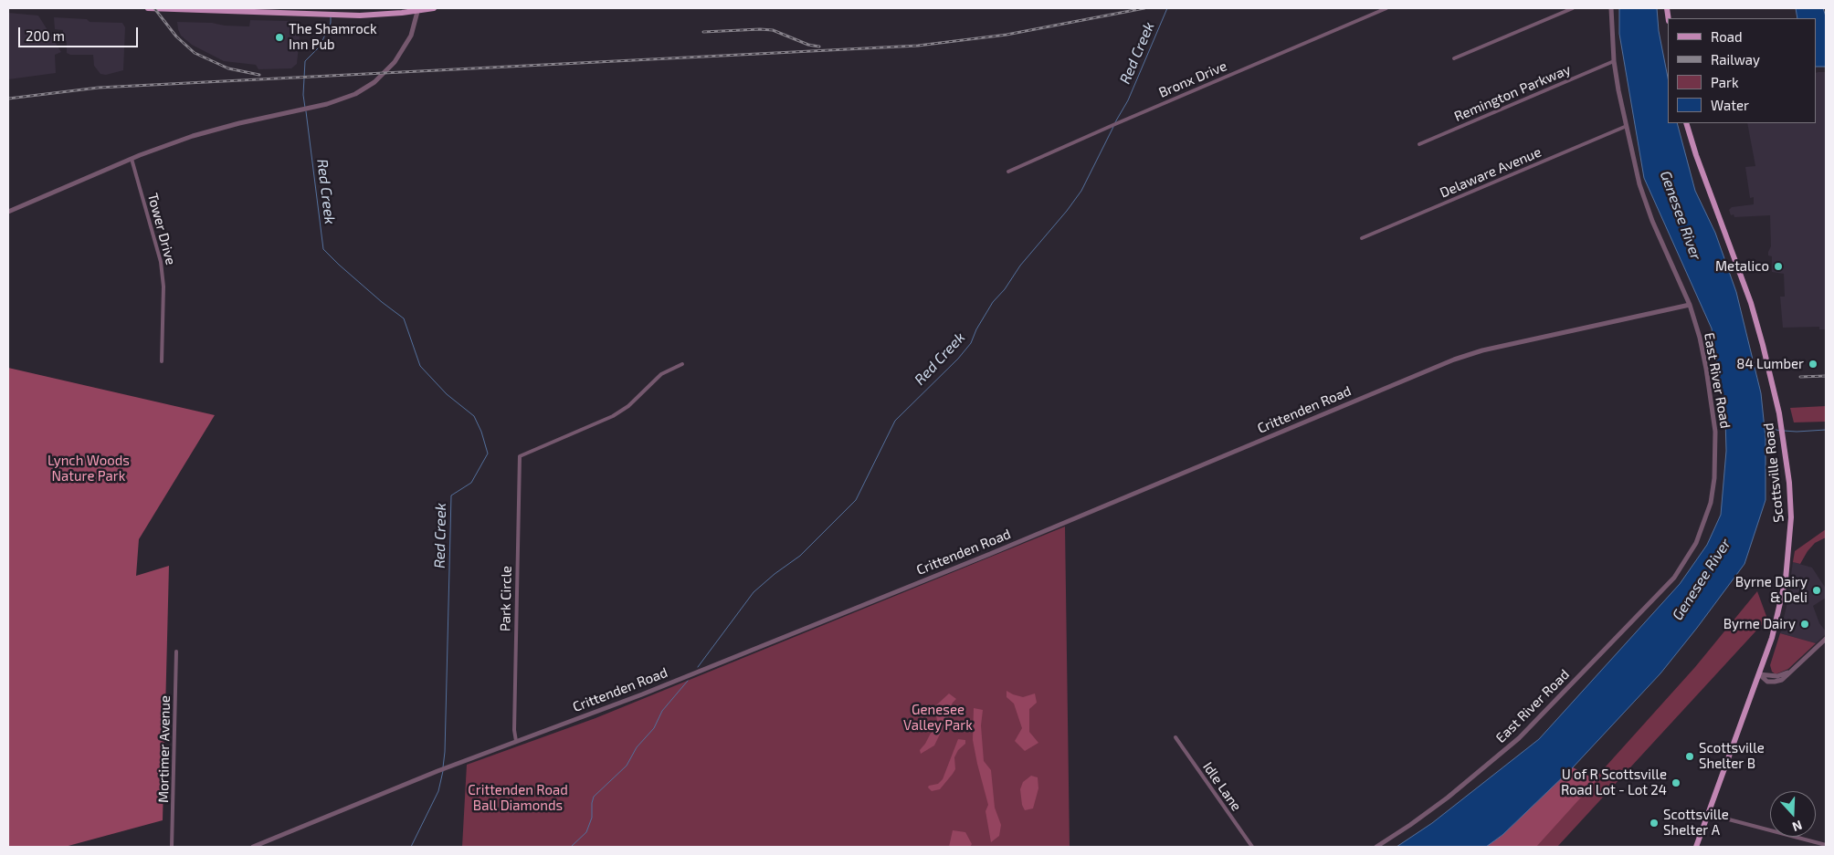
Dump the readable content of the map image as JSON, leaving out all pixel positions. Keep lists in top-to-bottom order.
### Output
{
  "streets": {
    "main road": ["Scottsville Road"],
    "street": [
      "Bronx Drive",
      "Remington Parkway",
      "Delaware Avenue",
      "Tower Drive",
      "East River Road",
      "Crittenden Road",
      "Park Circle",
      "Mortimer Avenue",
      "Idle Lane"
    ]
  },
  "crossings": [
    ["Remington Parkway", "East River Road"],
    ["Delaware Avenue", "East River Road"],
    ["East River Road", "Crittenden Road"],
    ["Crittenden Road", "Park Circle"]
  ],
  "water": ["Red Creek", "Genesee River"],
  "parks": ["Lynch Woods Nature Park", "Genesee Valley Park", "Crittenden Road Ball Diamonds"],
  "places": [
    "The Shamrock Inn Pub",
    "Metalico",
    "84 Lumber",
    "Byrne Dairy & Deli",
    "Byrne Dairy",
    "Scottsville Shelter B",
    "U of R Scottsville Road Lot - Lot 24",
    "Scottsville Shelter A"
  ],
  "legend": [
    "Road",
    "Railway",
    "Park",
    "Water"
  ],
  "scale_bar": "200 m",
  "north": "bottom"
}
